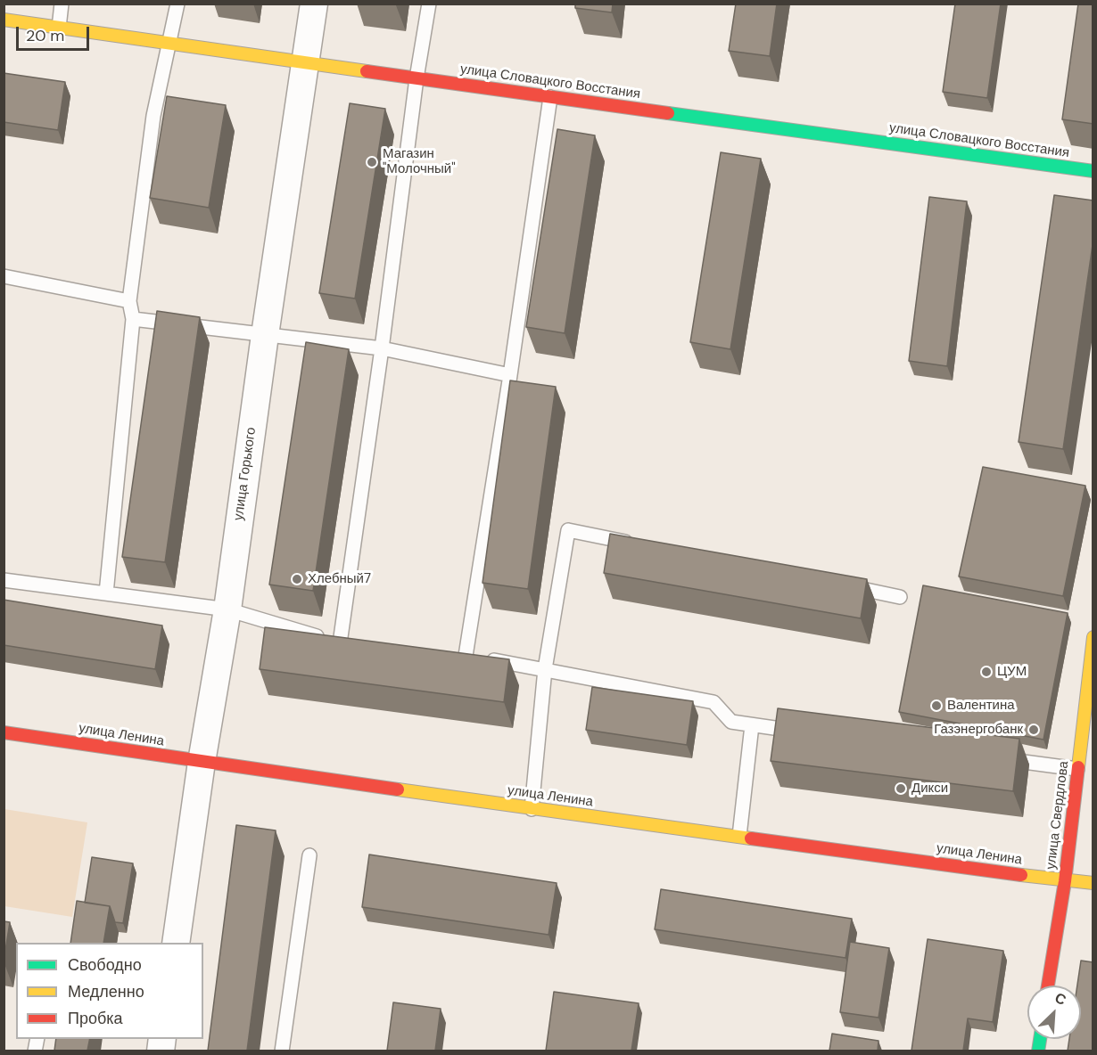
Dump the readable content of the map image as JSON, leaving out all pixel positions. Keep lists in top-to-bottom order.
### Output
{
  "streets": {
    "main road": ["улица Словацкого Восстания", "улица Ленина", "улица Свердлова"],
    "street": ["улица Горького"]
  },
  "crossings": [
    ["улица Словацкого Восстания", "улица Горького"],
    ["улица Горького", "улица Ленина"],
    ["улица Ленина", "улица Свердлова"]
  ],
  "places": [
    "Магазин \"Молочный\"",
    "Хлебный7",
    "ЦУМ",
    "Валентина",
    "Газэнергобанк",
    "Дикси"
  ],
  "legend": ["Свободно", "Медленно", "Пробка"],
  "scale_bar": "20 m",
  "north": "top right"
}
